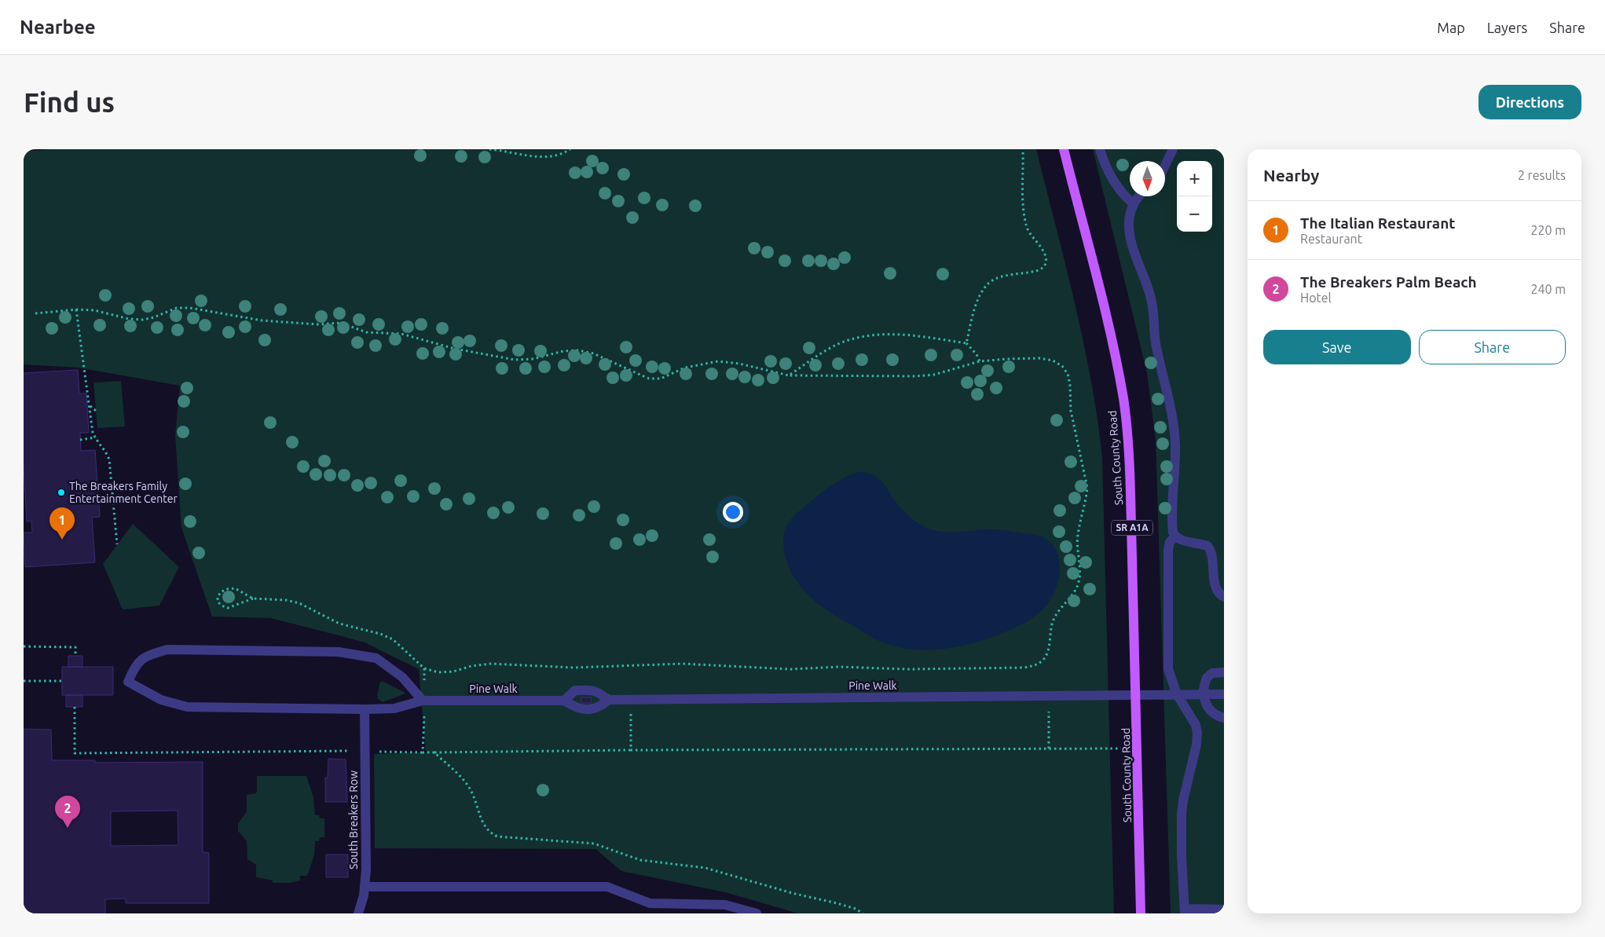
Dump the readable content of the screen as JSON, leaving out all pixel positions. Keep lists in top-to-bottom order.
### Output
{
  "streets": {
    "main road": ["South County Road", "SR A1A"],
    "lane": ["Pine Walk", "South Breakers Row"]
  },
  "crossings": [
    ["South County Road", "Pine Walk"],
    ["Pine Walk", "South Breakers Row"]
  ],
  "places": ["The Breakers Family Entertainment Center"],
  "north": "bottom",
  "page": {
    "header": "Nearbee",
    "nav": ["Map", "Layers", "Share"],
    "buttons": [
      "Directions",
      ["Save", "Share"]
    ],
    "title": "Find us",
    "heading": ["Nearby", "2 results"],
    "map_buttons": ["+", "−"],
    "list": [
      {
        "mark": "1",
        "name": "The Italian Restaurant",
        "note": "Restaurant",
        "value": "220 m"
      },
      {
        "mark": "2",
        "name": "The Breakers Palm Beach",
        "note": "Hotel",
        "value": "240 m"
      }
    ],
    "pins": ["1", "2"]
  }
}
